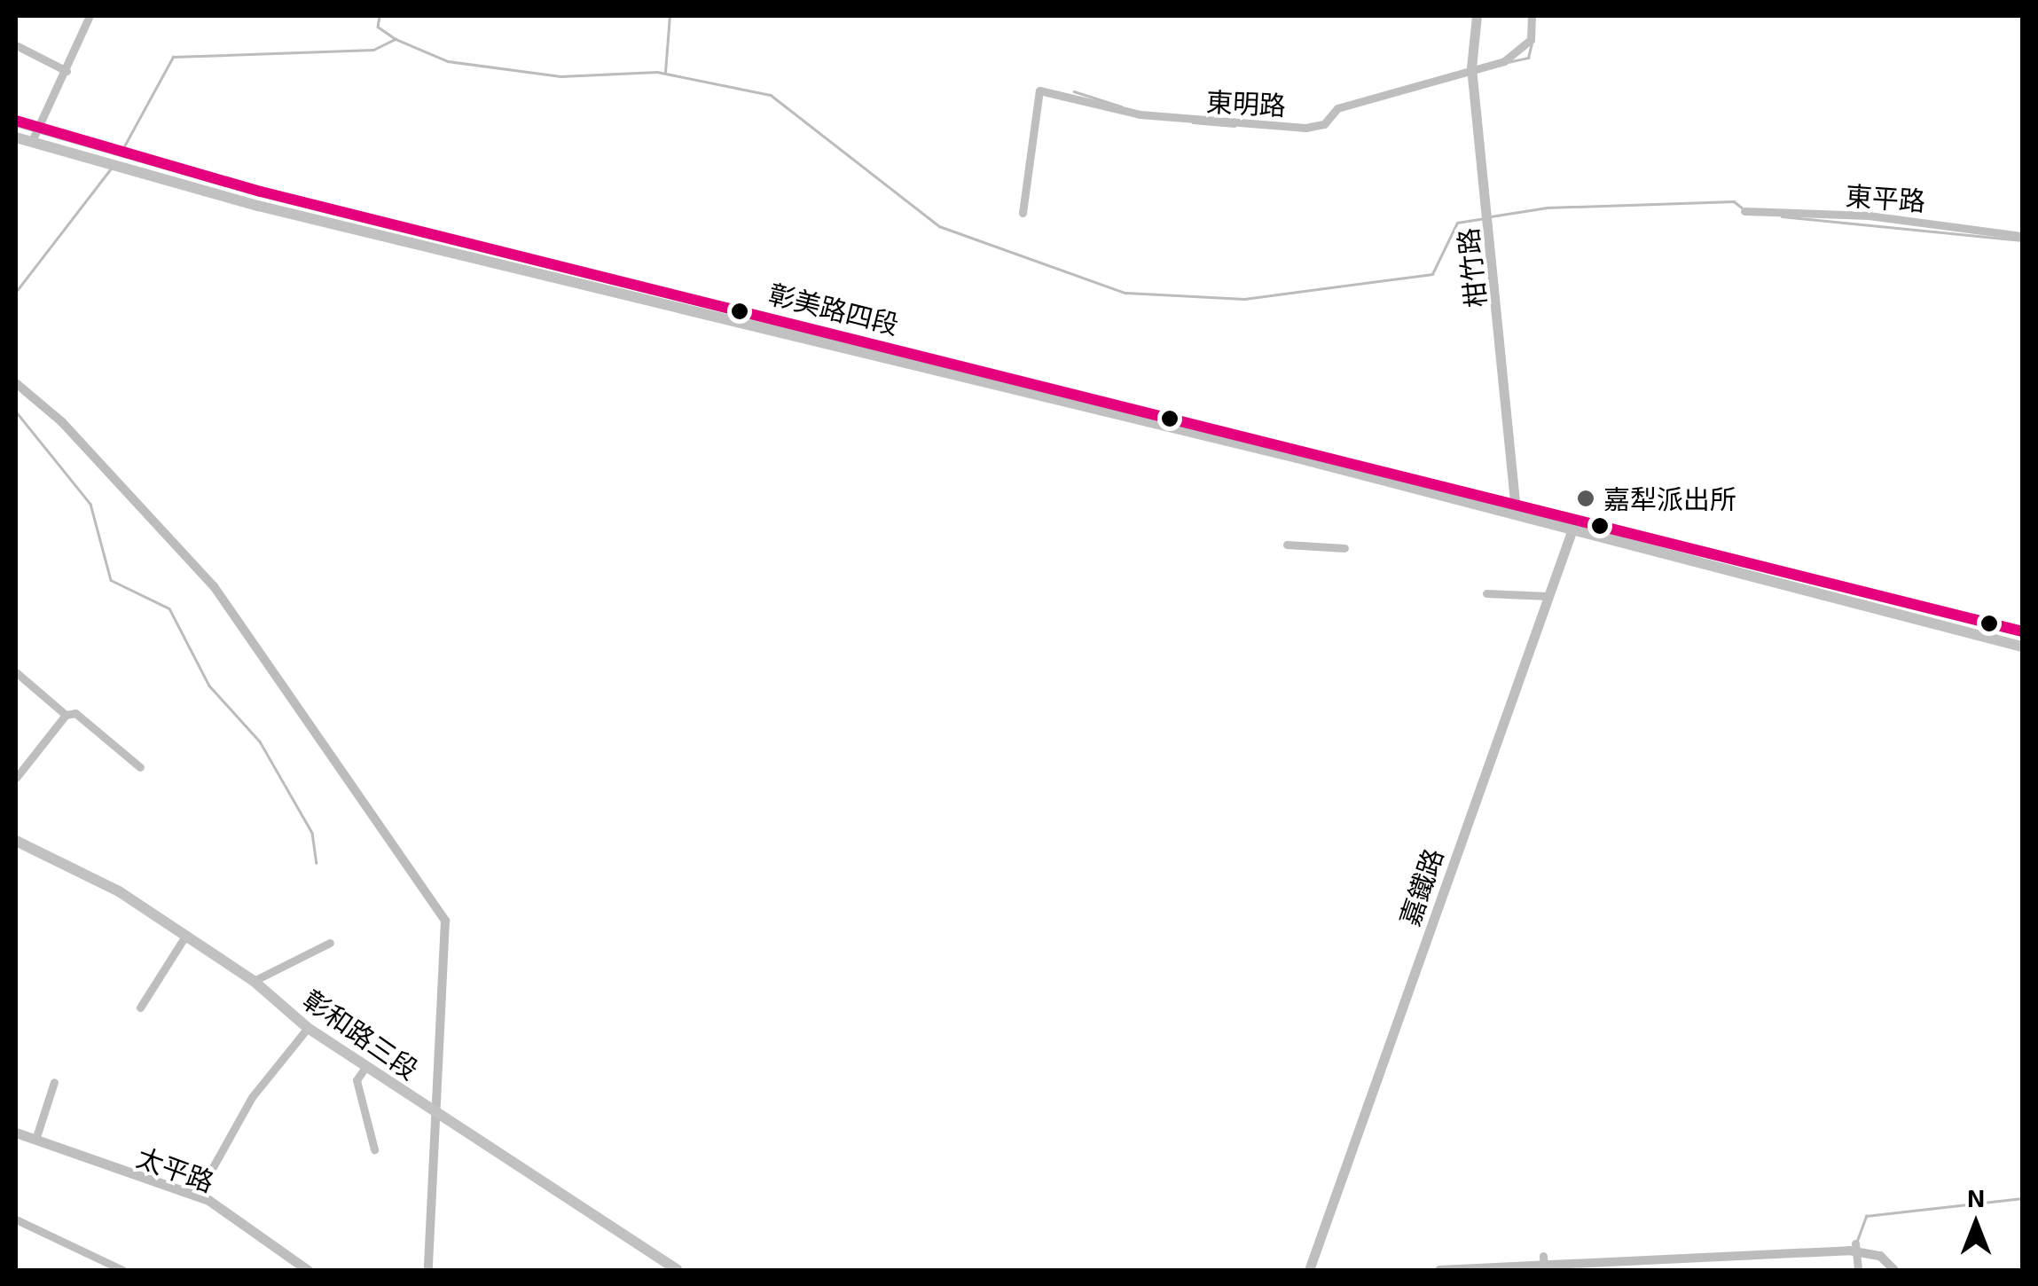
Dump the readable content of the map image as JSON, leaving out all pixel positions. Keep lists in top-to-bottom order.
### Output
{
  "streets": {
    "main road": ["彰美路四段", "彰和路三段"],
    "street": [
      "東明路",
      "東平路",
      "柑竹路",
      "嘉鐵路",
      "太平路"
    ]
  },
  "crossings": [
    ["東明路", "柑竹路"],
    ["柑竹路", "彰美路四段"]
  ],
  "places": ["嘉犁派出所"],
  "north": "top"
}
